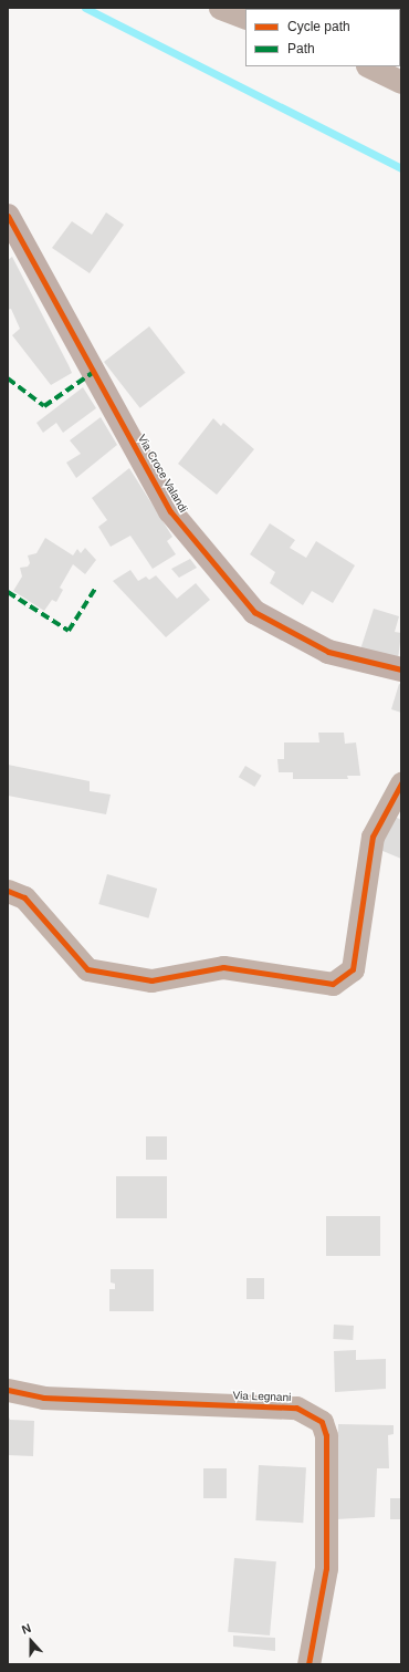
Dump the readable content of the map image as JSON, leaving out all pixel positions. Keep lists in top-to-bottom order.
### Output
{
  "streets": {
    "street": ["Via Croce Valandi", "Via Legnani"]
  },
  "legend": ["Cycle path", "Path"],
  "north": "top"
}
